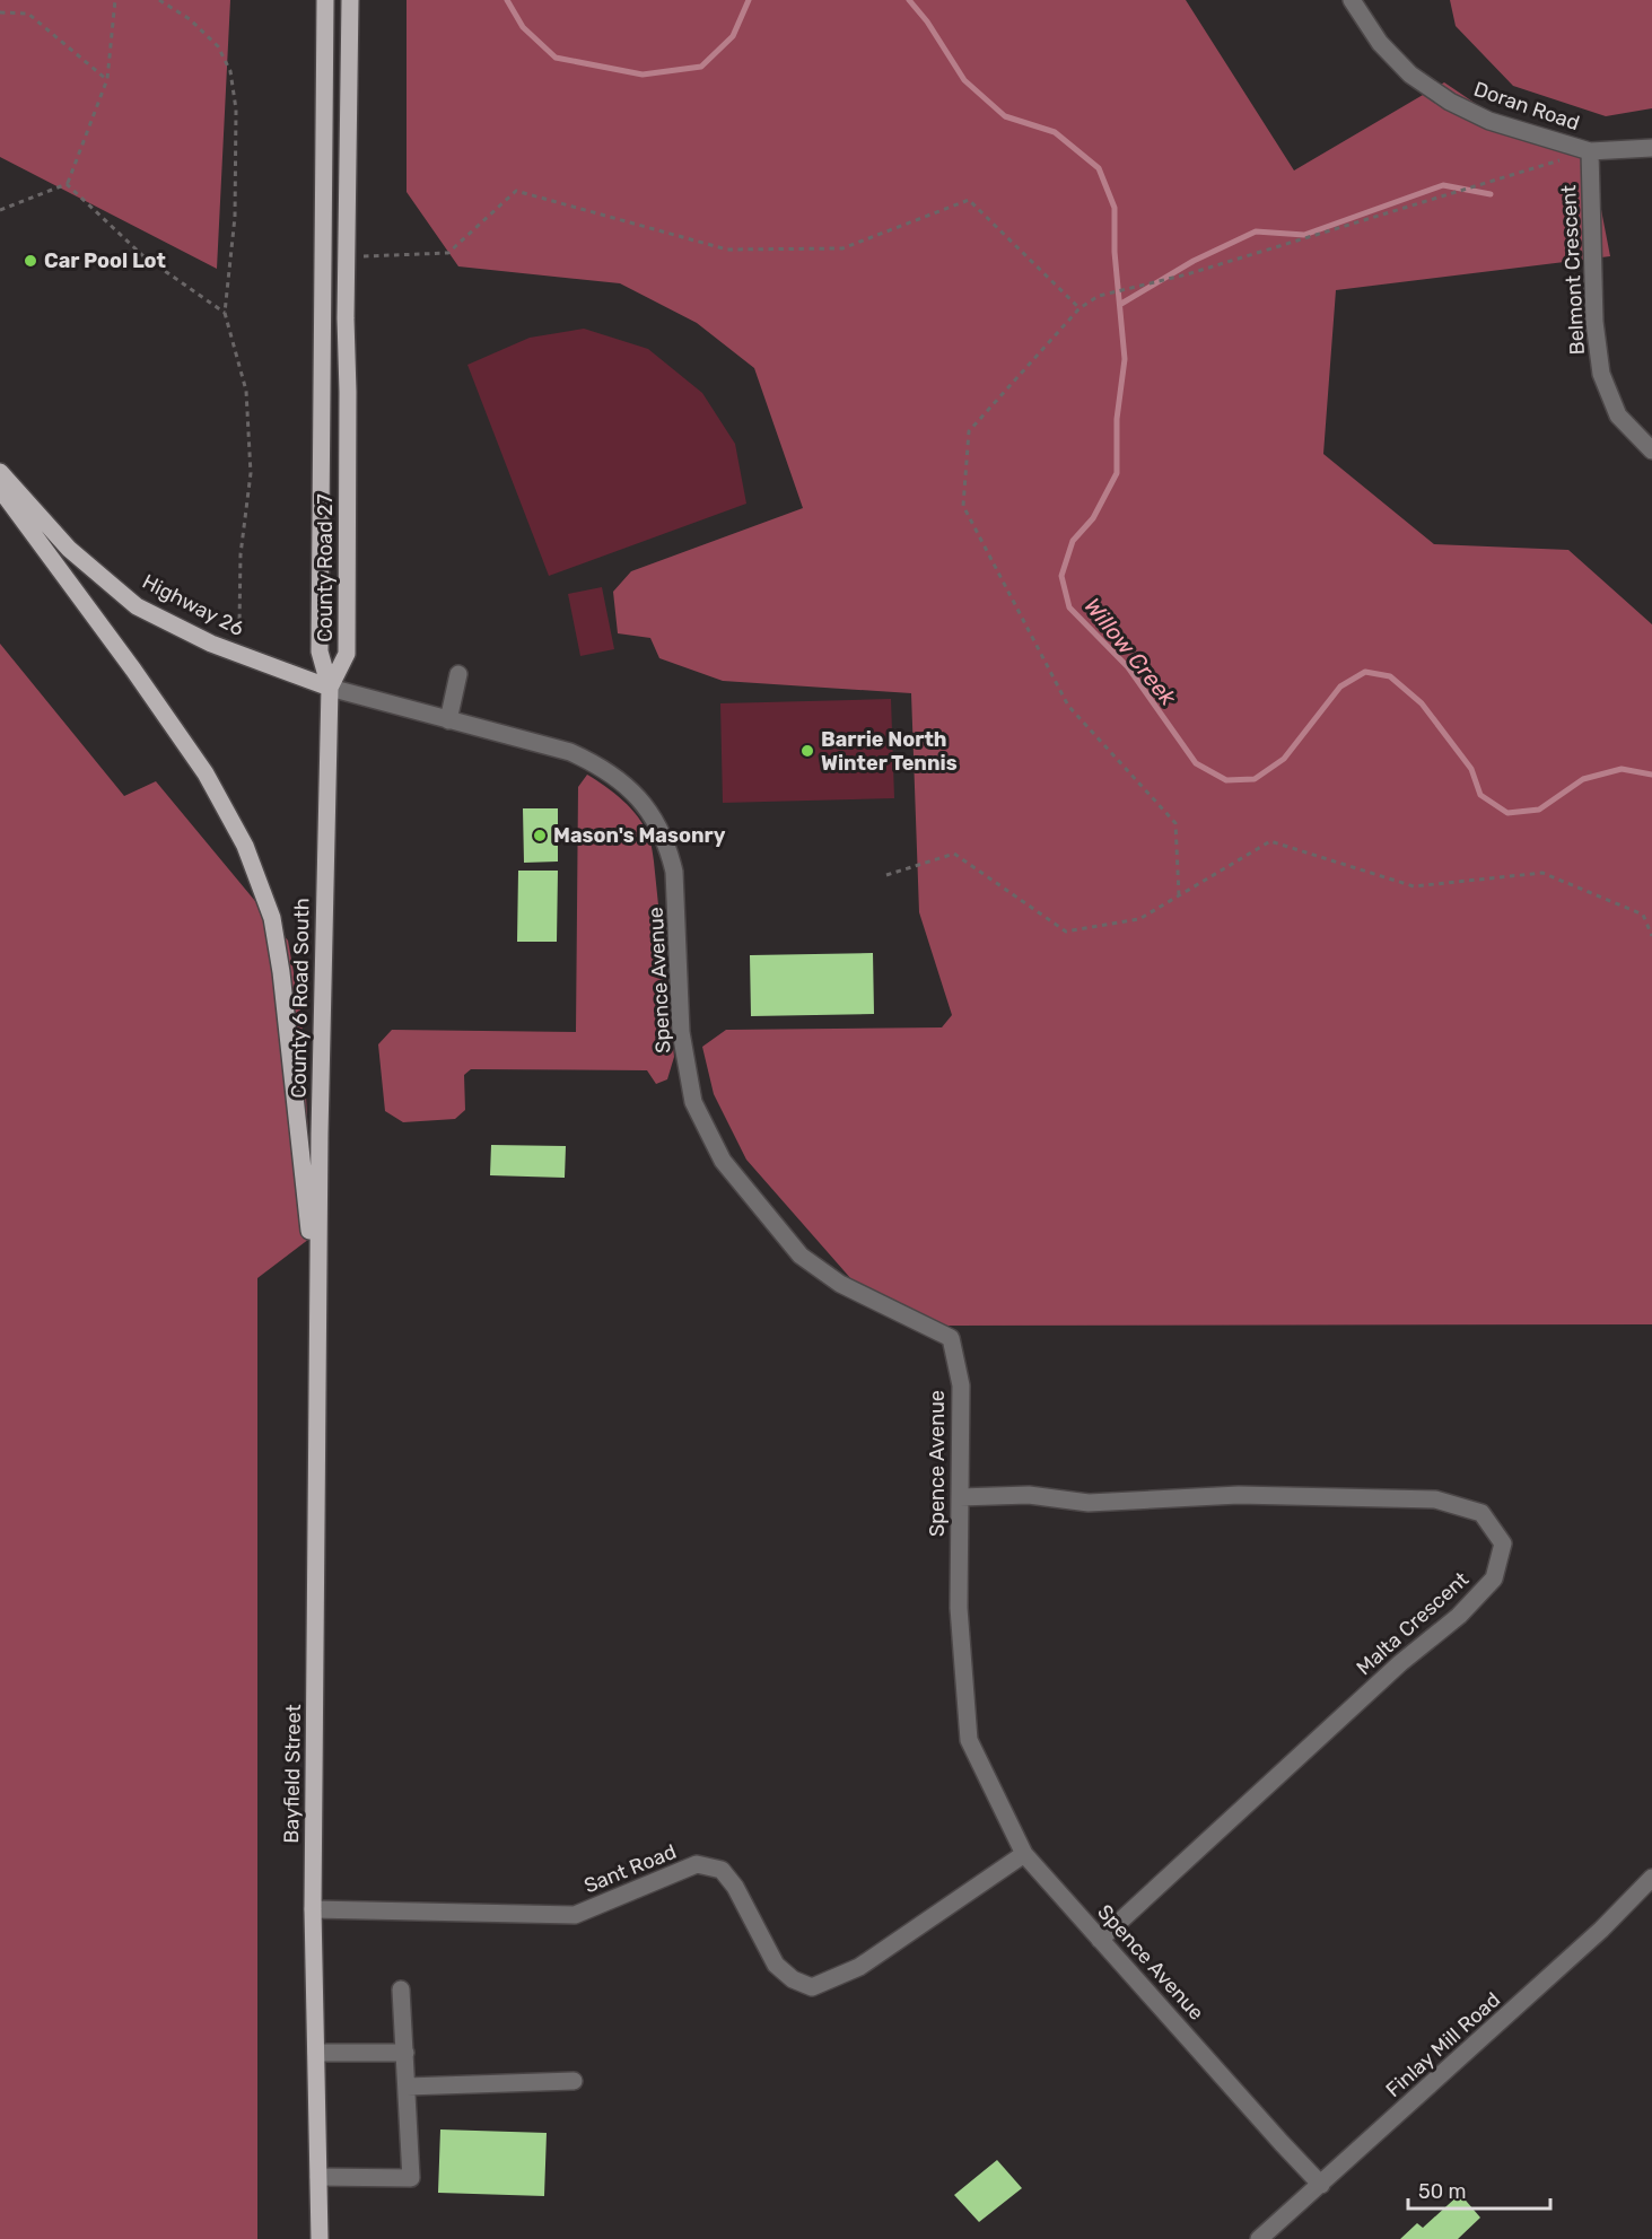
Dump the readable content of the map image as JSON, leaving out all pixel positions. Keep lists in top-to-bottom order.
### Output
{
  "streets": {
    "main road": [
      "County Road 27",
      "Highway 26",
      "County 6 Road South",
      "Bayfield Street"
    ],
    "street": [
      "Doran Road",
      "Belmont Crescent",
      "Spence Avenue",
      "Malta Crescent",
      "Sant Road",
      "Finlay Mill Road"
    ]
  },
  "crossings": [
    ["Doran Road", "Belmont Crescent"],
    ["County Road 27", "Highway 26"],
    ["County Road 27", "Spence Avenue"],
    ["County Road 27", "County 6 Road South"],
    ["Highway 26", "Spence Avenue"],
    ["Highway 26", "County 6 Road South"],
    ["Spence Avenue", "County 6 Road South"],
    ["Spence Avenue", "Malta Crescent"],
    ["Spence Avenue", "Sant Road"],
    ["Spence Avenue", "Finlay Mill Road"],
    ["County 6 Road South", "Bayfield Street"],
    ["Bayfield Street", "Sant Road"]
  ],
  "water": ["Willow Creek"],
  "places": ["Car Pool Lot", "Barrie North Winter Tennis", "Mason's Masonry"],
  "scale_bar": "50 m"
}
